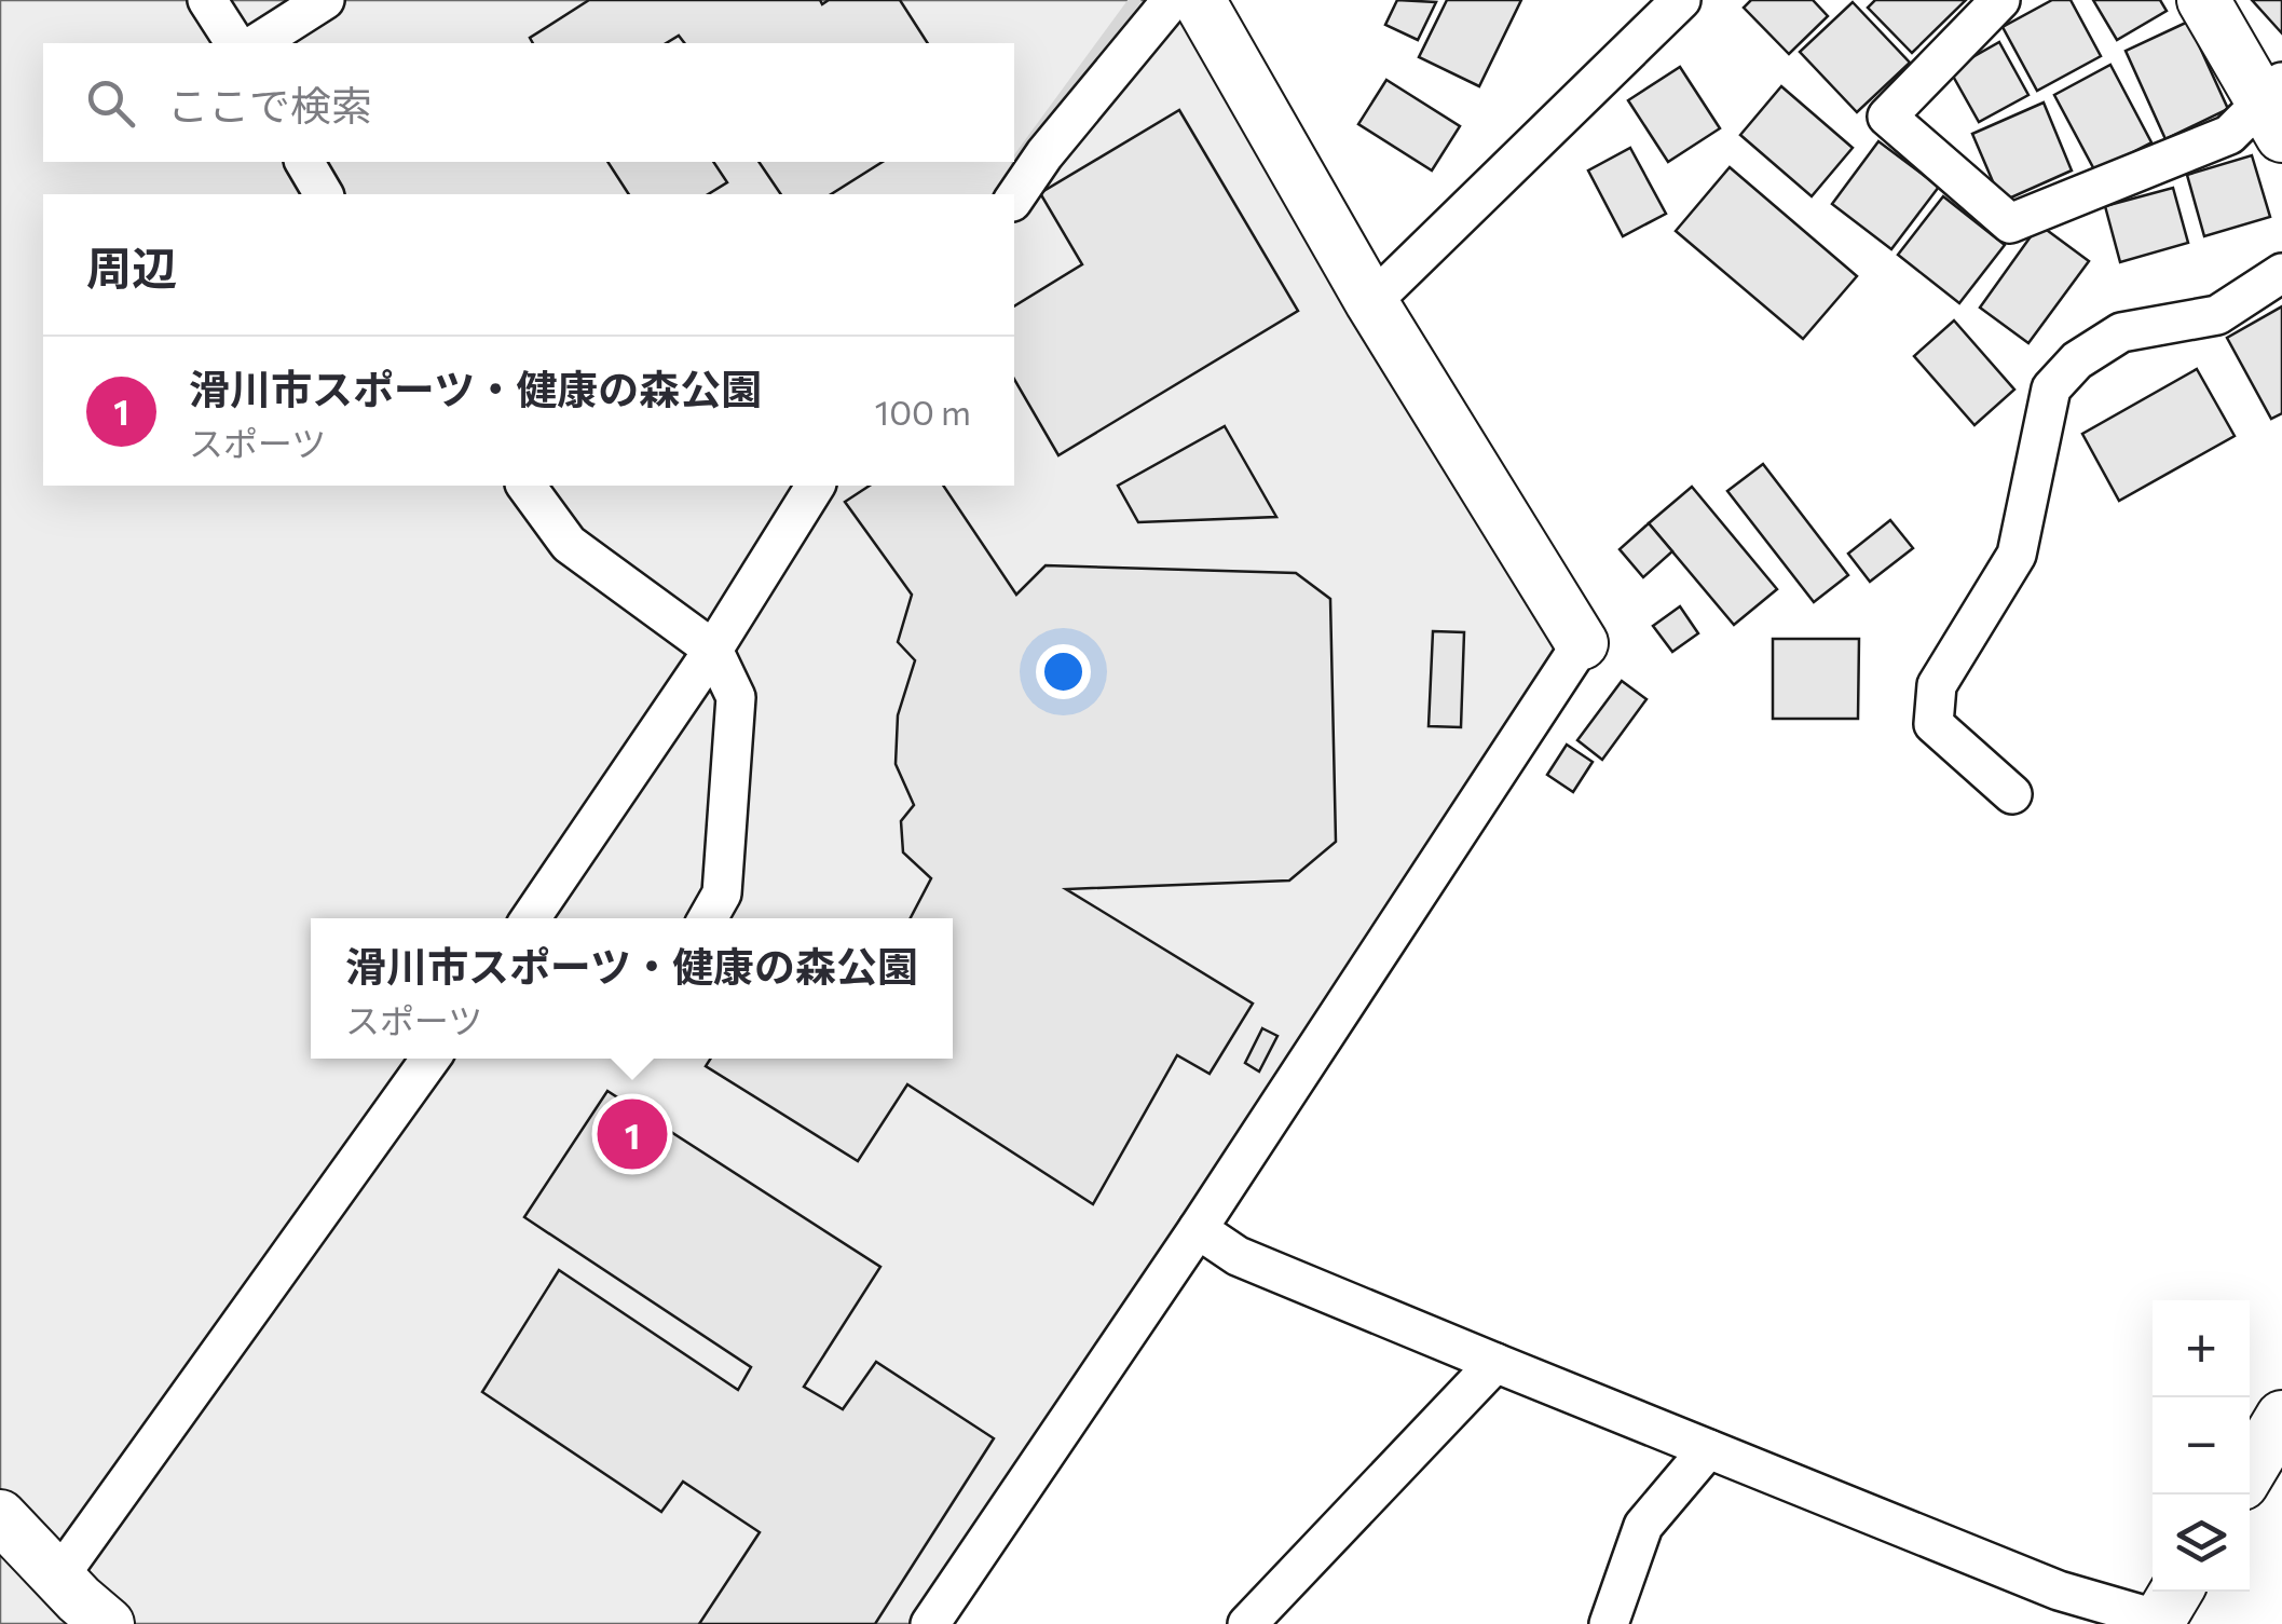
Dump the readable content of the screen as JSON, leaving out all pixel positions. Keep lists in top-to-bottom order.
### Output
{
  "page": {
    "search": "ここで検索",
    "heading": "周辺",
    "list": [
      {
        "mark": "1",
        "name": "滑川市スポーツ・健康の森公園",
        "note": "スポーツ",
        "value": "100 m"
      }
    ],
    "popup": ["滑川市スポーツ・健康の森公園", "スポーツ"],
    "pins": "1",
    "map_buttons": ["+", "−"]
  }
}
